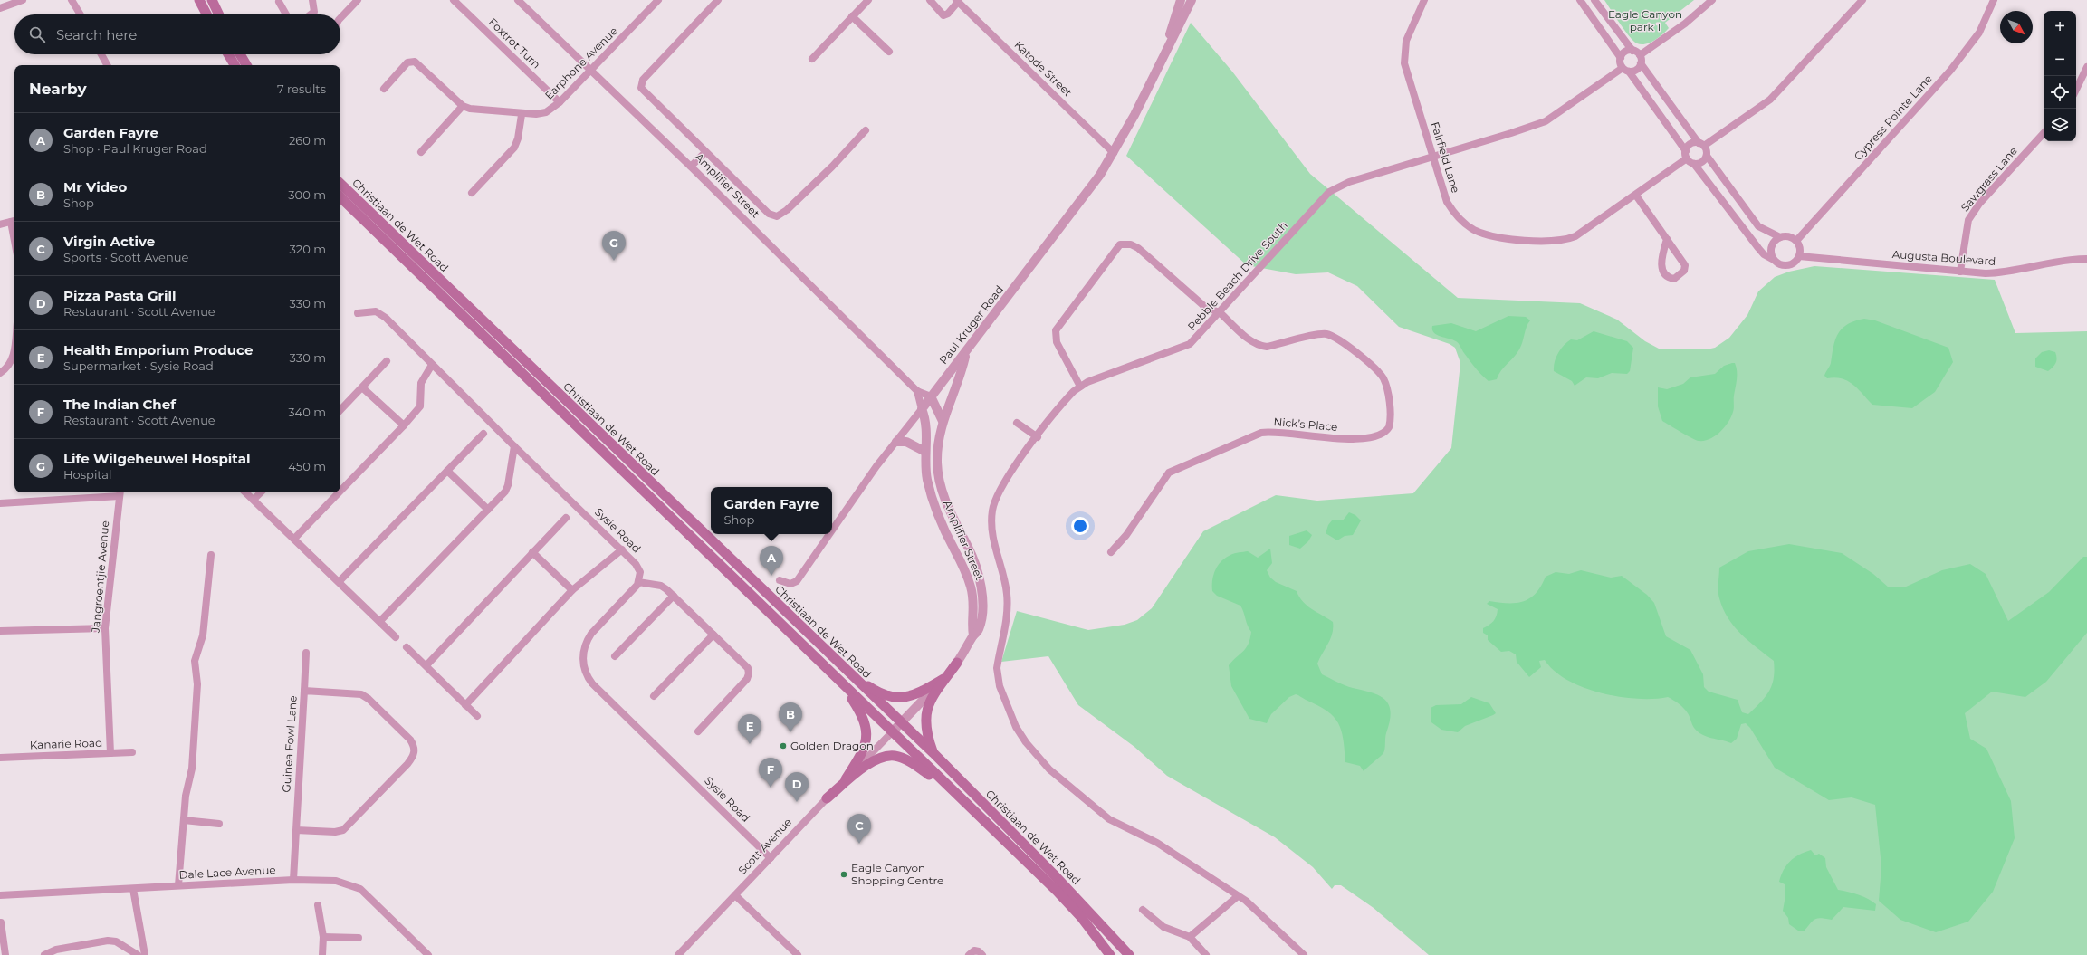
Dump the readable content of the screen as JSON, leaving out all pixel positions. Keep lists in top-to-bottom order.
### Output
{
  "streets": {
    "main road": ["Christiaan de Wet Road"],
    "street": [
      "Foxtrot Turn",
      "Earphone Avenue",
      "Katode Street",
      "Cypress Pointe Lane",
      "Fairfield Lane",
      "Sawgrass Lane",
      "Amplifier Street",
      "Augusta Boulevard",
      "Pebble Beach Drive South",
      "Paul Kruger Road",
      "Nick’s Place",
      "Sysie Road",
      "Jangroentjie Avenue",
      "Kanarie Road",
      "Guinea Fowl Lane",
      "Scott Avenue",
      "Dale Lace Avenue"
    ]
  },
  "crossings": [
    ["Foxtrot Turn", "Earphone Avenue"],
    ["Earphone Avenue", "Amplifier Street"],
    ["Katode Street", "Paul Kruger Road"],
    ["Cypress Pointe Lane", "Augusta Boulevard"],
    ["Fairfield Lane", "Pebble Beach Drive South"],
    ["Sawgrass Lane", "Augusta Boulevard"],
    ["Amplifier Street", "Christiaan de Wet Road"],
    ["Amplifier Street", "Paul Kruger Road"],
    ["Amplifier Street", "Scott Avenue"],
    ["Christiaan de Wet Road", "Scott Avenue"],
    ["Pebble Beach Drive South", "Nick’s Place"],
    ["Sysie Road", "Scott Avenue"],
    ["Jangroentjie Avenue", "Kanarie Road"],
    ["Guinea Fowl Lane", "Dale Lace Avenue"]
  ],
  "parks": ["Eagle Canyon park 1"],
  "places": ["Golden Dragon", "Eagle Canyon Shopping Centre"],
  "north": "bottom right",
  "page": {
    "map_buttons": ["+", "−"],
    "search": "Search here",
    "heading": ["Nearby", "7 results"],
    "list": [
      {
        "mark": "A",
        "name": "Garden Fayre",
        "note": "Shop · Paul Kruger Road",
        "value": "260 m"
      },
      {
        "mark": "B",
        "name": "Mr Video",
        "note": "Shop",
        "value": "300 m"
      },
      {
        "mark": "C",
        "name": "Virgin Active",
        "note": "Sports · Scott Avenue",
        "value": "320 m"
      },
      {
        "mark": "D",
        "name": "Pizza Pasta Grill",
        "note": "Restaurant · Scott Avenue",
        "value": "330 m"
      },
      {
        "mark": "E",
        "name": "Health Emporium Produce",
        "note": "Supermarket · Sysie Road",
        "value": "330 m"
      },
      {
        "mark": "F",
        "name": "The Indian Chef",
        "note": "Restaurant · Scott Avenue",
        "value": "340 m"
      },
      {
        "mark": "G",
        "name": "Life Wilgeheuwel Hospital",
        "note": "Hospital",
        "value": "450 m"
      }
    ],
    "pins": [
      "G",
      "A",
      "B",
      "E",
      "F",
      "D",
      "C"
    ],
    "popup": ["Garden Fayre", "Shop"]
  }
}
